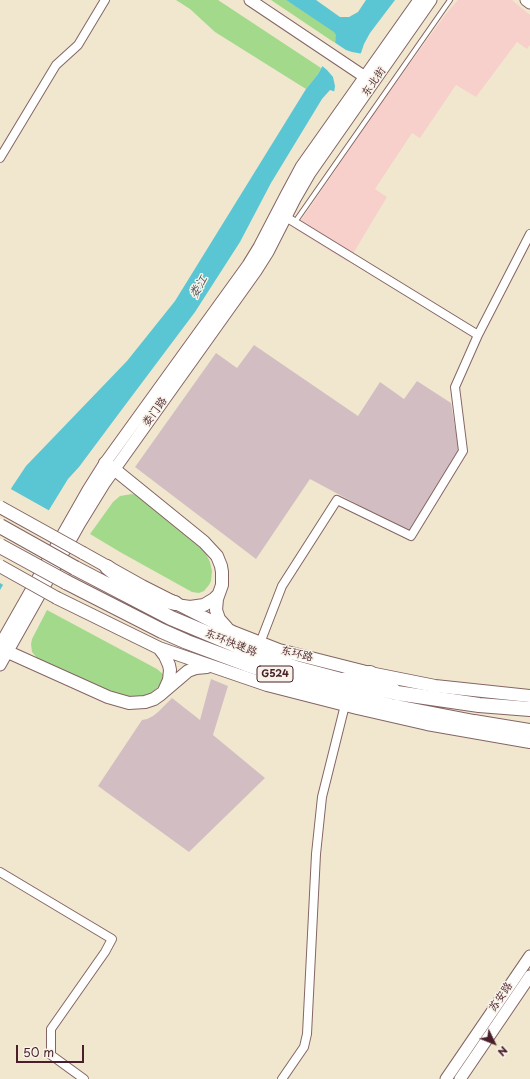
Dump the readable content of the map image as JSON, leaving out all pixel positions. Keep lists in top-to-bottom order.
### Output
{
  "streets": {
    "highway": ["东环快速路", "G524"],
    "main road": [
      "东北街",
      "娄门路",
      "东环路",
      "苏安路"
    ]
  },
  "crossings": [
    ["东北街", "娄门路"]
  ],
  "water": ["娄江"],
  "scale_bar": "50 m",
  "north": "bottom right"
}
